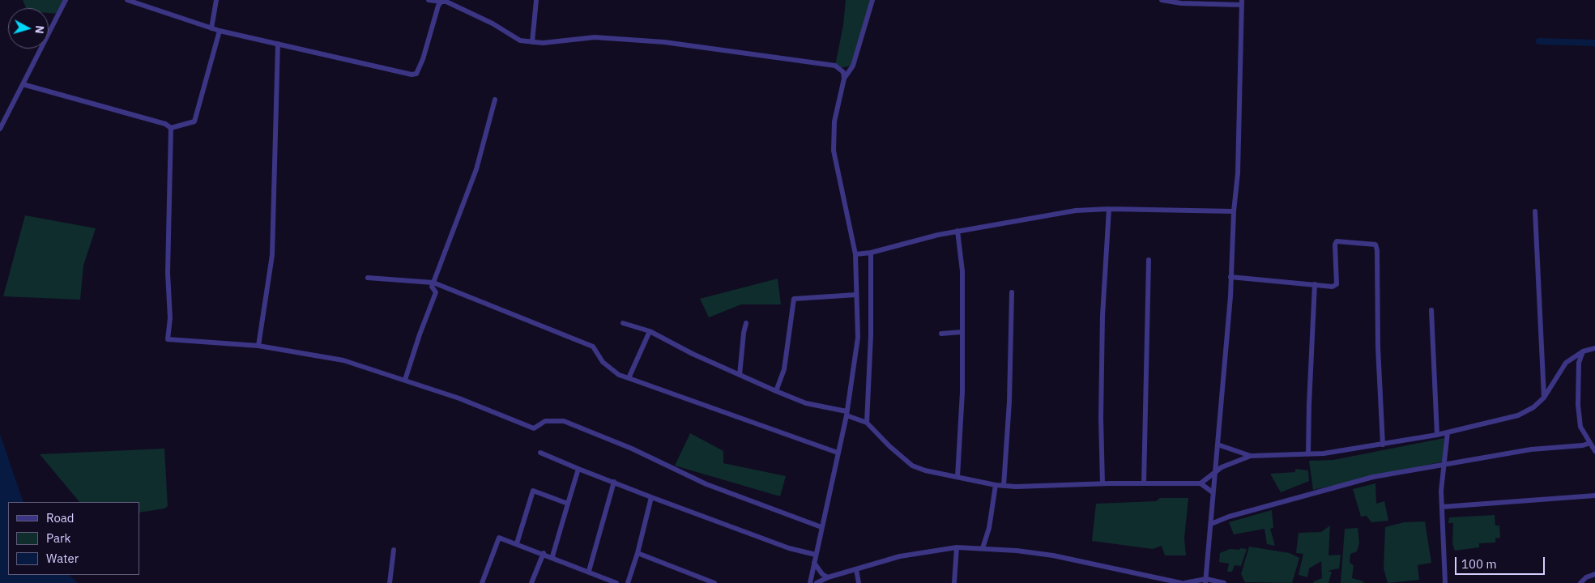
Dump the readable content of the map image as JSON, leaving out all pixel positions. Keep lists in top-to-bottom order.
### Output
{
  "legend": ["Road", "Park", "Water"],
  "scale_bar": "100 m",
  "north": "right"
}
